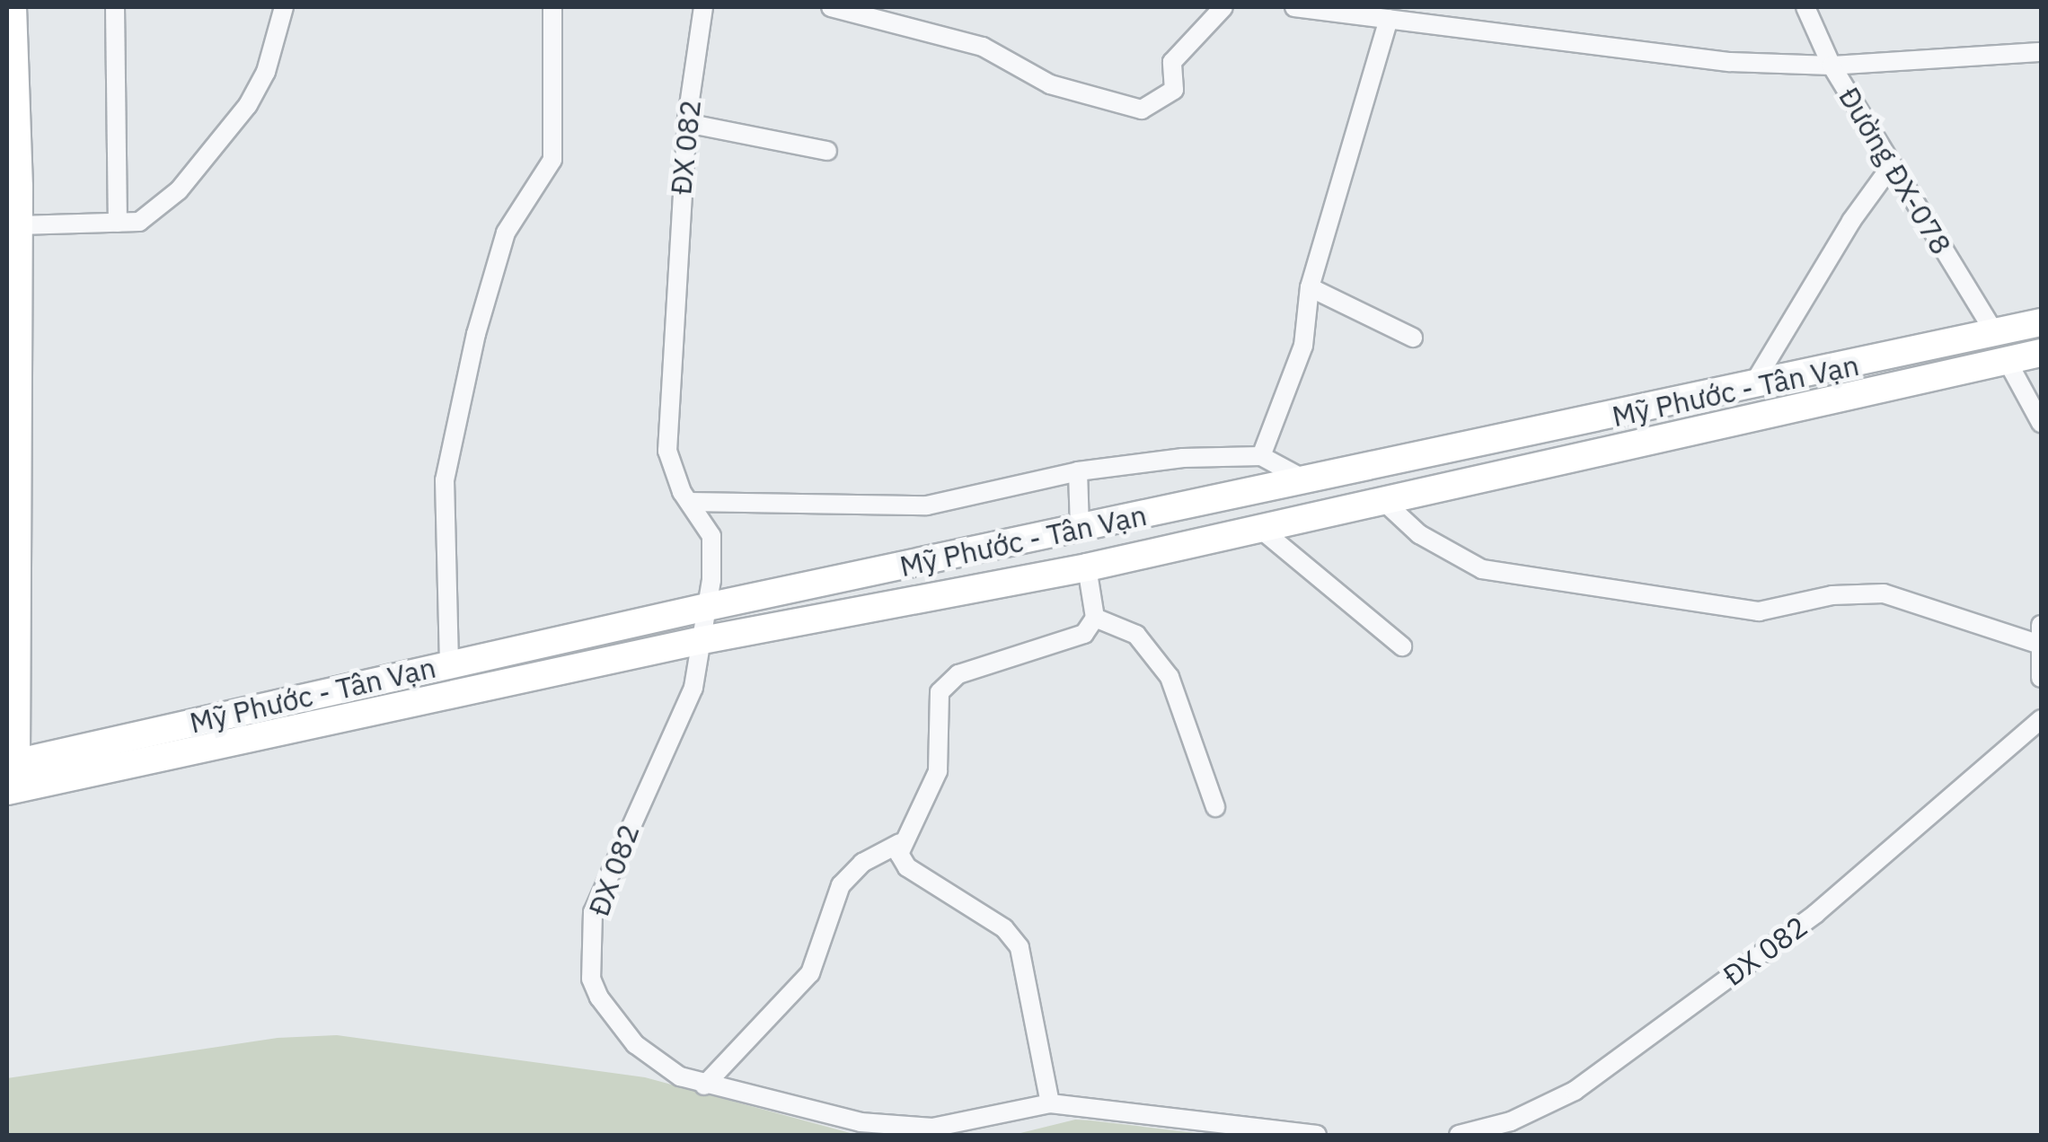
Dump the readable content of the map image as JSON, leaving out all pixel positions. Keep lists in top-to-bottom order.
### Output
{
  "streets": {
    "main road": ["Mỹ Phước - Tân Vạn"],
    "street": ["ĐX 082", "Đường ĐX-078"]
  },
  "crossings": [
    ["ĐX 082", "Mỹ Phước - Tân Vạn"],
    ["Đường ĐX-078", "Mỹ Phước - Tân Vạn"]
  ]
}
